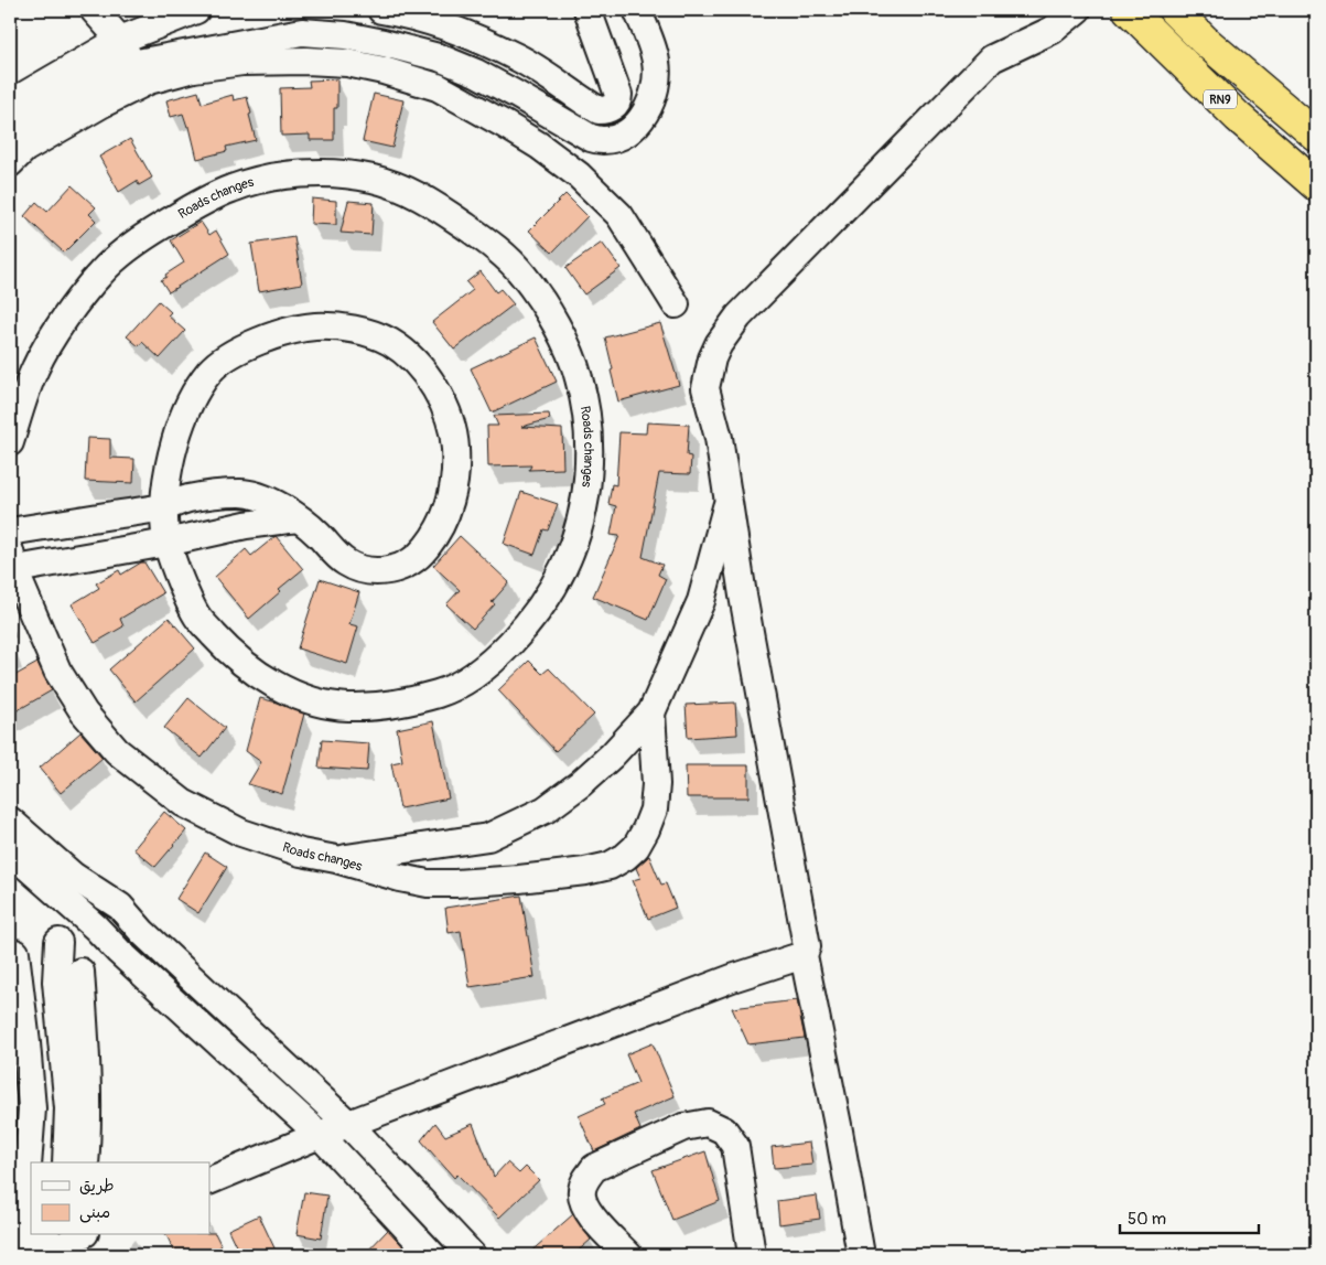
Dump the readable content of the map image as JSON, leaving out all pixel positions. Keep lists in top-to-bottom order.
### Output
{
  "streets": {
    "highway": ["RN9"],
    "street": ["Roads changes"]
  },
  "legend": ["طريق", "مبنى"],
  "scale_bar": "50 m"
}
